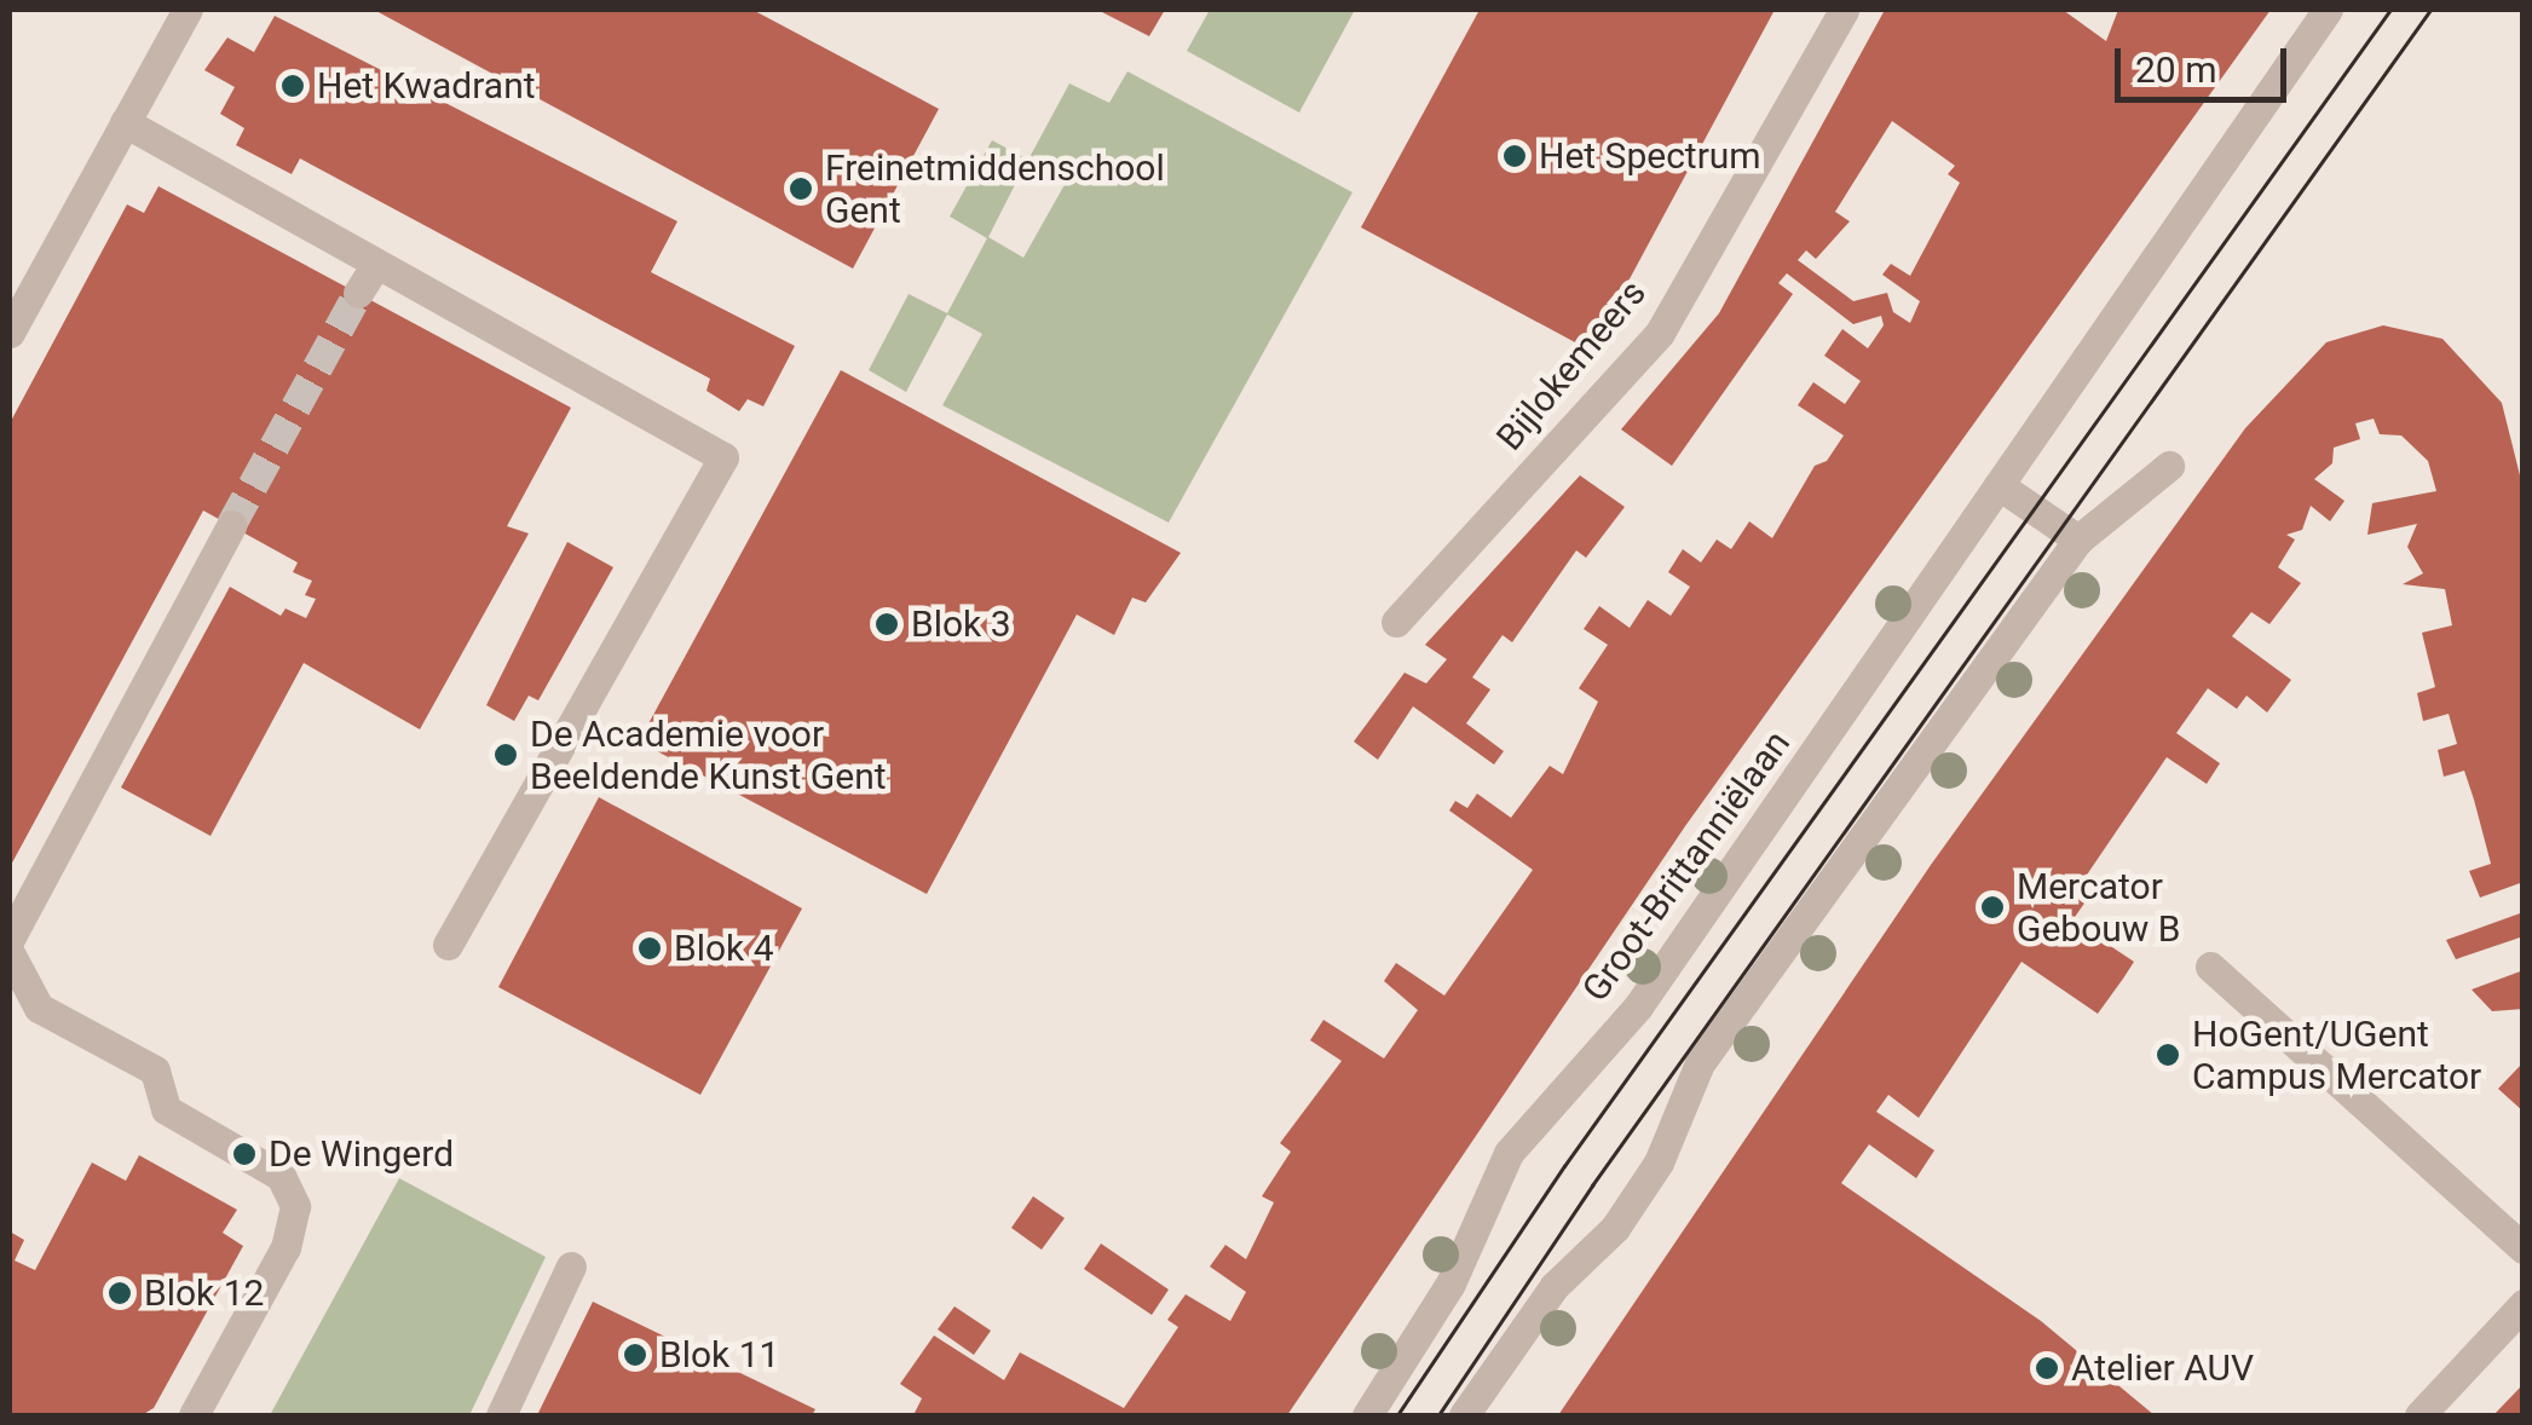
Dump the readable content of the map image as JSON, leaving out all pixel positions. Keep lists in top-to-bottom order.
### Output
{
  "streets": {
    "street": ["Bijlokemeers", "Groot-Brittanniëlaan"]
  },
  "places": [
    "Het Kwadrant",
    "Het Spectrum",
    "Freinetmiddenschool Gent",
    "Blok 3",
    "De Academie voor Beeldende Kunst Gent",
    "Mercator Gebouw B",
    "Blok 4",
    "HoGent/UGent Campus Mercator",
    "De Wingerd",
    "Blok 12",
    "Blok 11",
    "Atelier AUV"
  ],
  "scale_bar": "20 m"
}
